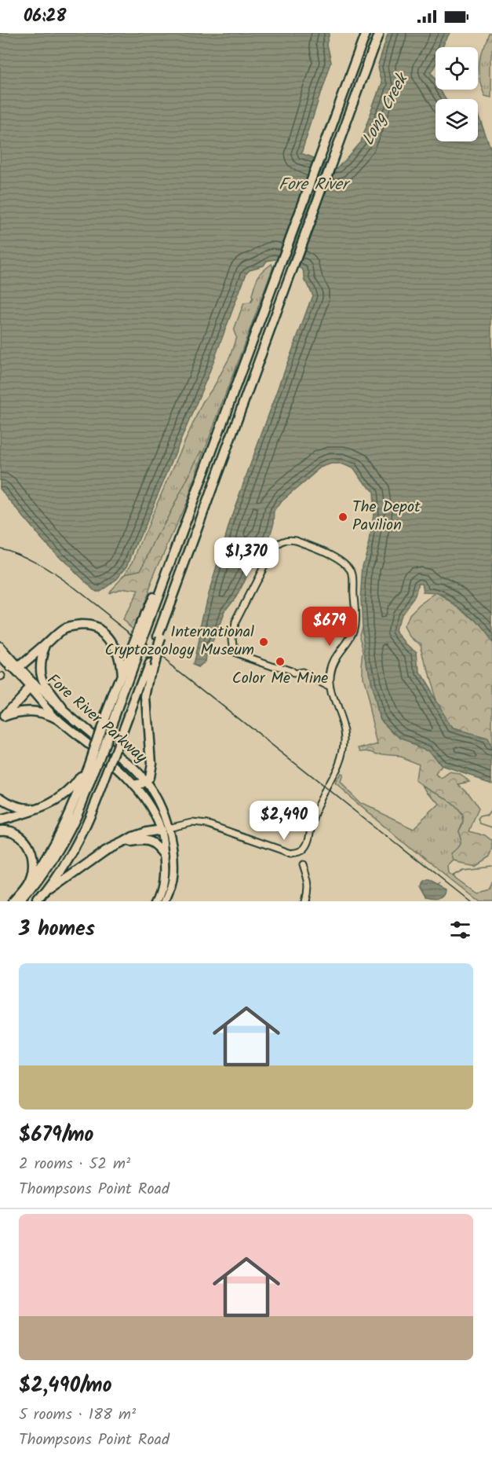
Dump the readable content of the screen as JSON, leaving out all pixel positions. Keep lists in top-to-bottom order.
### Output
{
  "streets": {
    "main road": ["Fore River Parkway"]
  },
  "water": ["Long Creek", "Fore River"],
  "places": ["The Depot Pavilion", "International Cryptozoology Museum", "Color Me Mine"],
  "page": {
    "status": "06:28",
    "price": ["$1,370", "$679", "$2,490"],
    "heading": "3 homes",
    "list": [
      {
        "name": "$679/mo",
        "note": "2 rooms · 52 m² · Thompsons Point Road"
      },
      {
        "name": "$2,490/mo",
        "note": "5 rooms · 188 m² · Thompsons Point Road"
      }
    ]
  }
}
